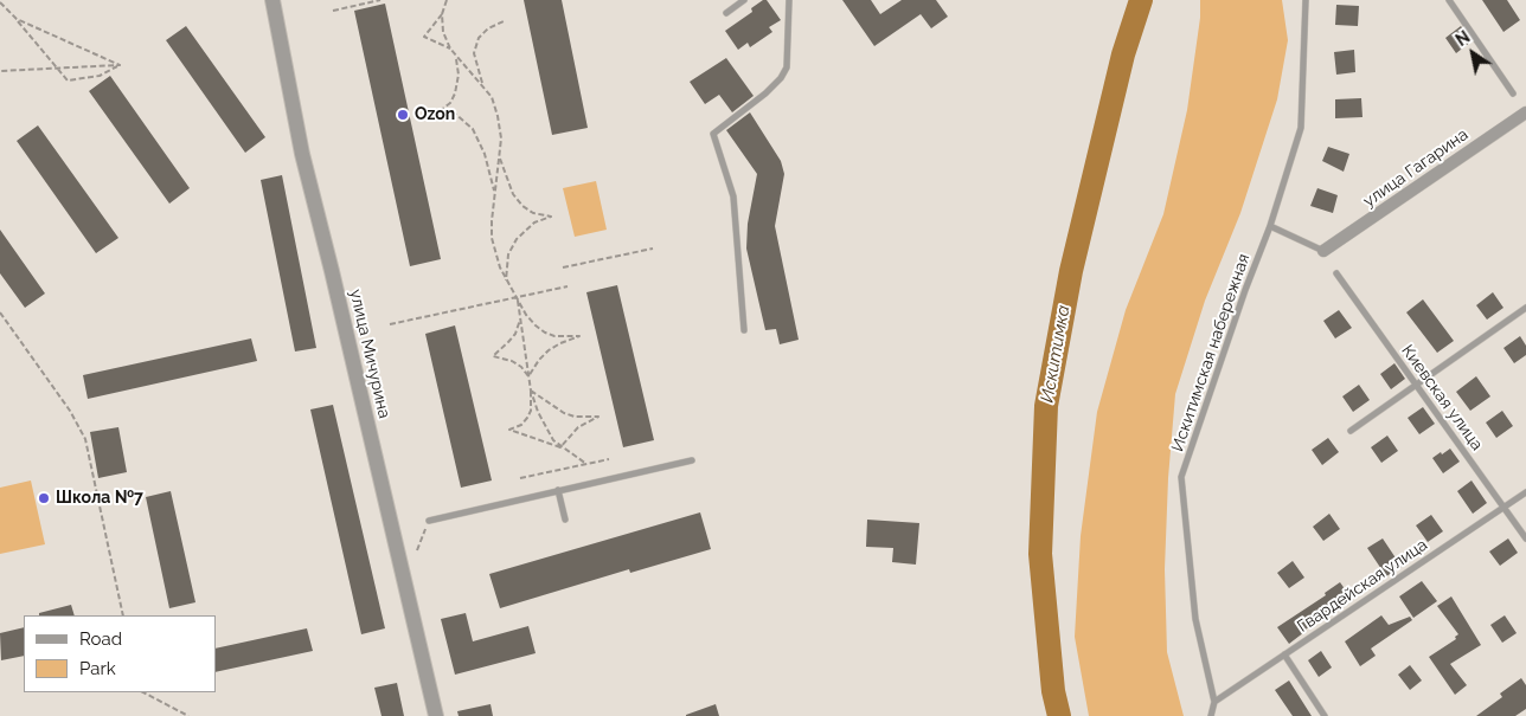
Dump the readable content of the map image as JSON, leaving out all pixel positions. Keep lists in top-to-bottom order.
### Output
{
  "streets": {
    "street": ["улица Гагарина", "улица Мичурина"],
    "lane": ["Искитимская набережная", "Киевская улица", "Гвардейская улица"]
  },
  "crossings": [
    ["Искитимская набережная", "Гвардейская улица"],
    ["Киевская улица", "Гвардейская улица"]
  ],
  "water": ["Искитимка"],
  "places": ["Ozon", "Школа №7"],
  "legend": ["Road", "Park"],
  "north": "top left"
}
